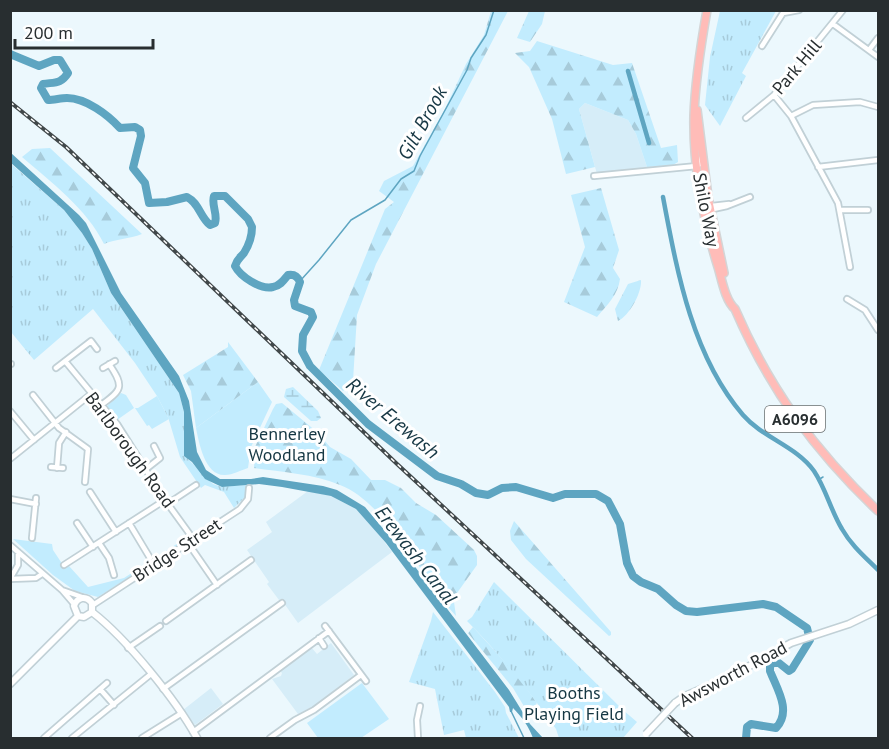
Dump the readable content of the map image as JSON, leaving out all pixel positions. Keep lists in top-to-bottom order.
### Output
{
  "streets": {
    "main road": ["Shilo Way", "A6096"],
    "street": [
      "Park Hill",
      "Barlborough Road",
      "Bridge Street",
      "Awsworth Road"
    ]
  },
  "crossings": [
    ["Barlborough Road", "Bridge Street"]
  ],
  "water": ["Gilt Brook", "River Erewash", "Erewash Canal"],
  "parks": ["Bennerley Woodland", "Booths Playing Field"],
  "scale_bar": "200 m"
}
